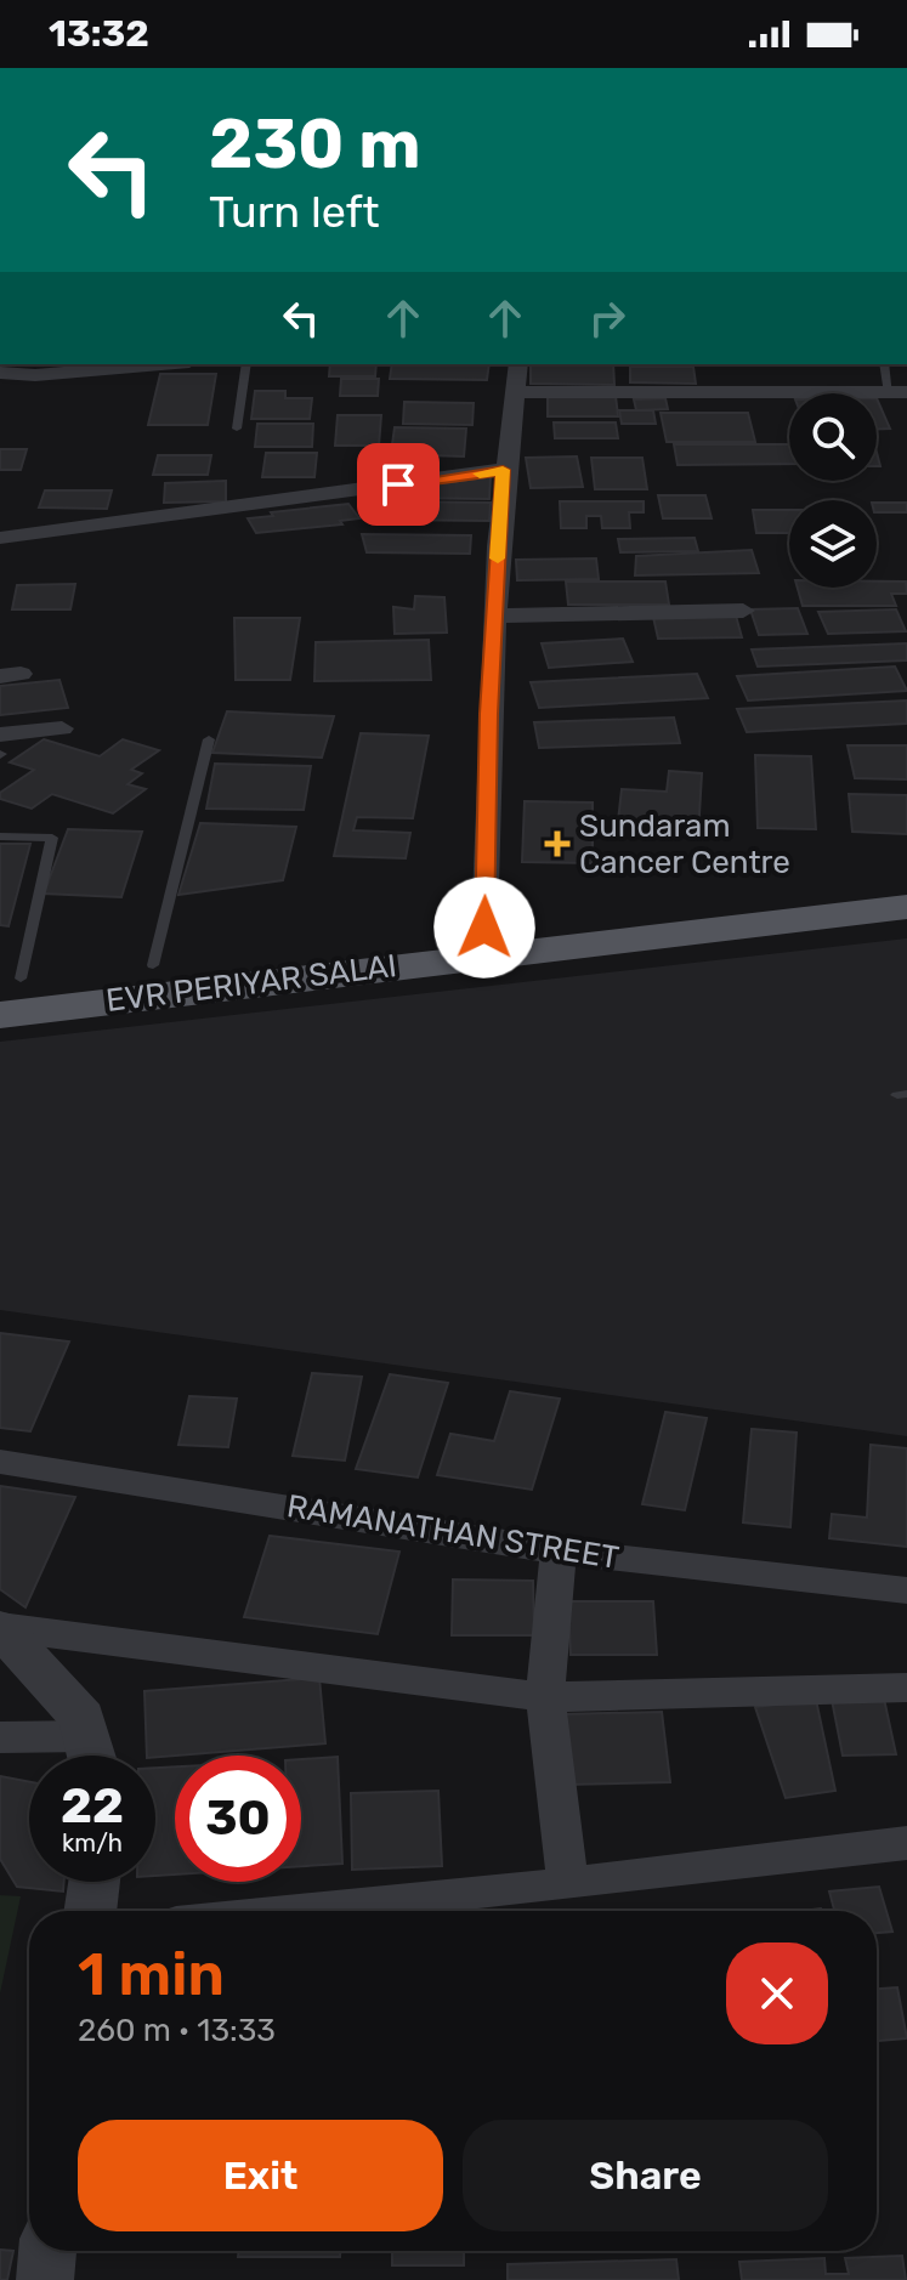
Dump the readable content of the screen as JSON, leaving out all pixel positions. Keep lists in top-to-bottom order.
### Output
{
  "streets": {
    "main road": ["EVR PERIYAR SALAI"],
    "street": ["RAMANATHAN STREET"]
  },
  "places": {
    "health": ["Sundaram Cancer Centre"]
  },
  "page": {
    "status": "13:32",
    "turn": ["230 m", "Turn left"],
    "speed": "22 km/h",
    "limit": "30",
    "heading": ["1 min", "260 m · 13:33"],
    "buttons": ["Exit", "Share"]
  }
}
